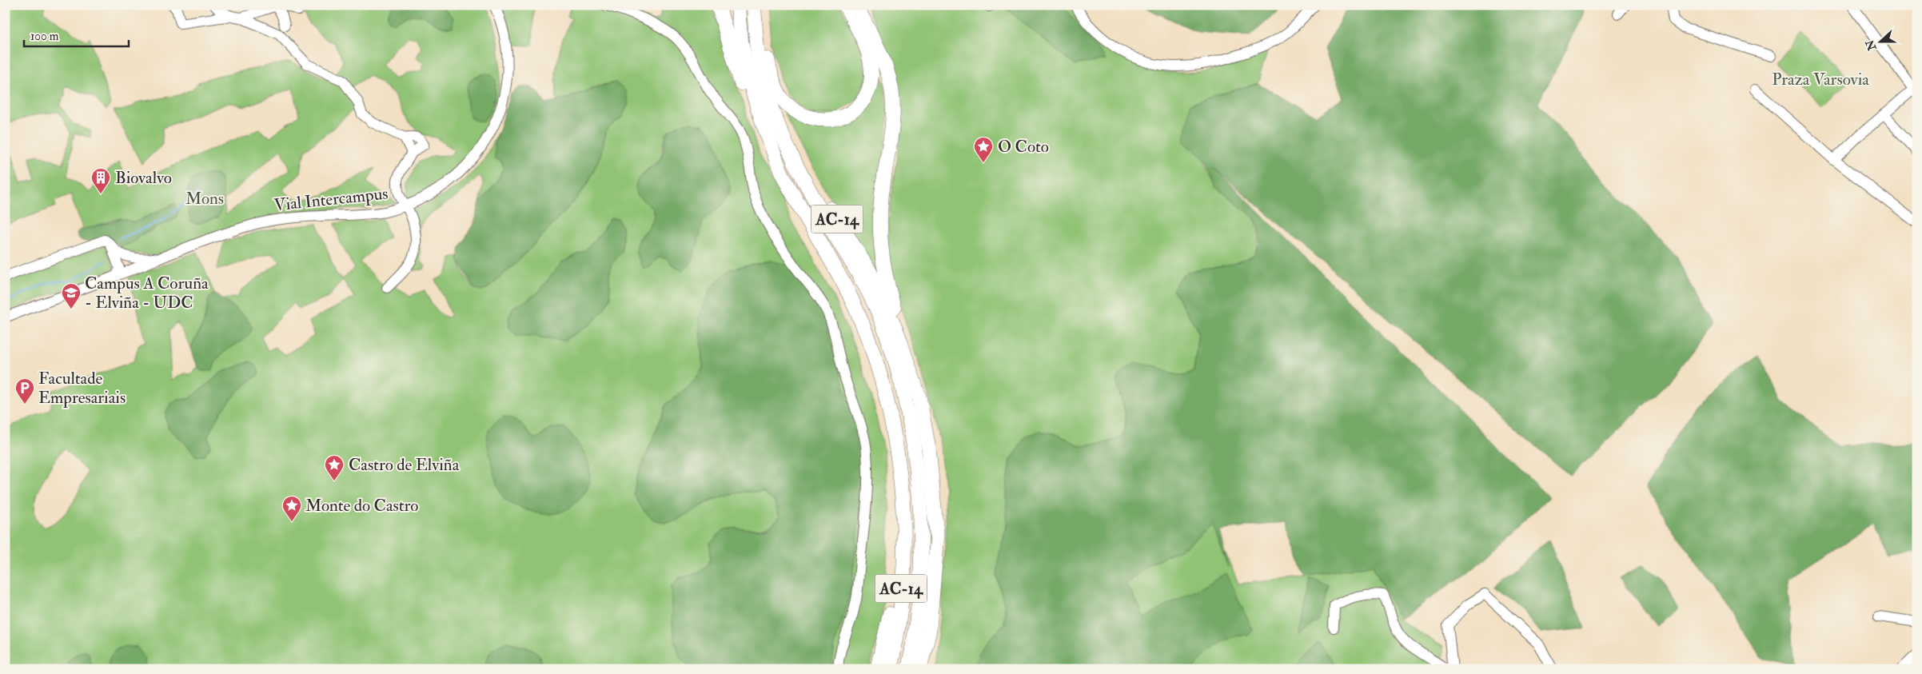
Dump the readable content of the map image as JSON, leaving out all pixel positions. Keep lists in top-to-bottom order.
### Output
{
  "streets": {
    "highway": ["AC-14"],
    "street": ["Vial Intercampus"]
  },
  "parks": ["Praza Varsovia", "Mons"],
  "places": {
    "place": ["O Coto", "Castro de Elviña", "Monte do Castro"],
    "building": ["Biovalvo"],
    "school or university": ["Campus A Coruña - Elviña - UDC"],
    "parking": ["Facultade Empresariais"]
  },
  "scale_bar": "100 m",
  "north": "left"
}
